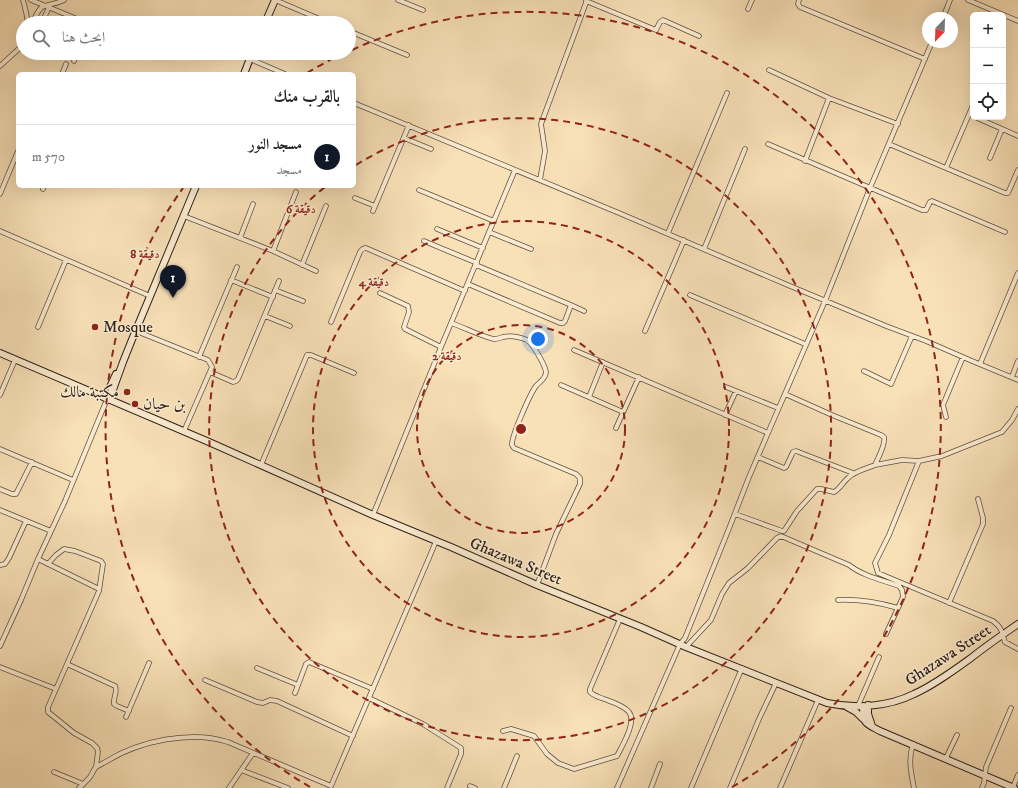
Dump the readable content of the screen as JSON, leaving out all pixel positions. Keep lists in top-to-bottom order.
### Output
{
  "streets": {
    "main road": ["Ghazawa Street"]
  },
  "places": ["Mosque", "مكتبة مالك", "بن حيان"],
  "north": "bottom left",
  "page": {
    "map_buttons": ["+", "−"],
    "search": "ابحث هنا",
    "heading": "بالقرب منك",
    "list": [
      {
        "mark": "1",
        "name": "مسجد النور",
        "note": "مسجد",
        "value": "570 m"
      }
    ],
    "pins": "1"
  },
  "rings": [
    "6 دقيقة",
    "8 دقيقة",
    "4 دقيقة",
    "2 دقيقة"
  ]
}
